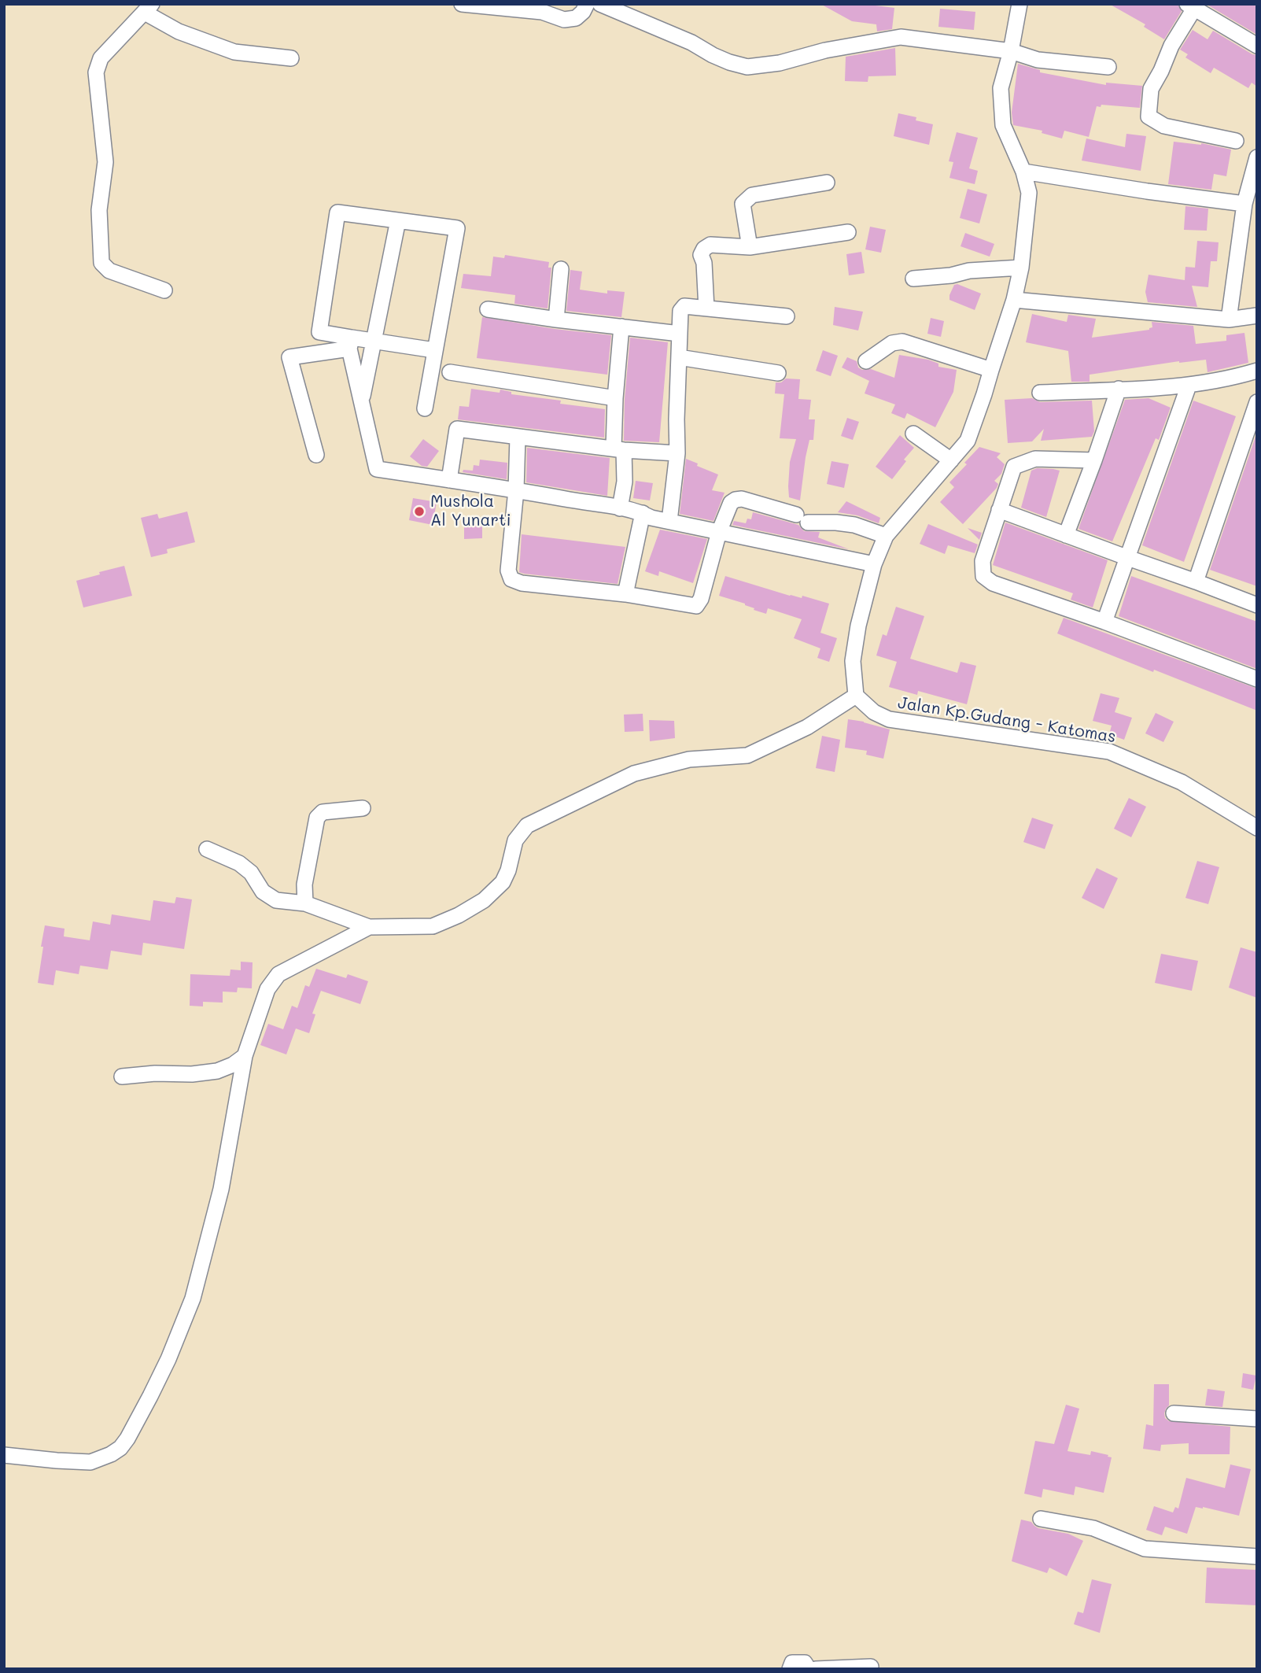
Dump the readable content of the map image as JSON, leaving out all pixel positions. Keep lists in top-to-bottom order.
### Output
{
  "streets": {
    "street": ["Jalan Kp.Gudang - Katomas"]
  },
  "places": ["Mushola Al Yunarti"]
}
